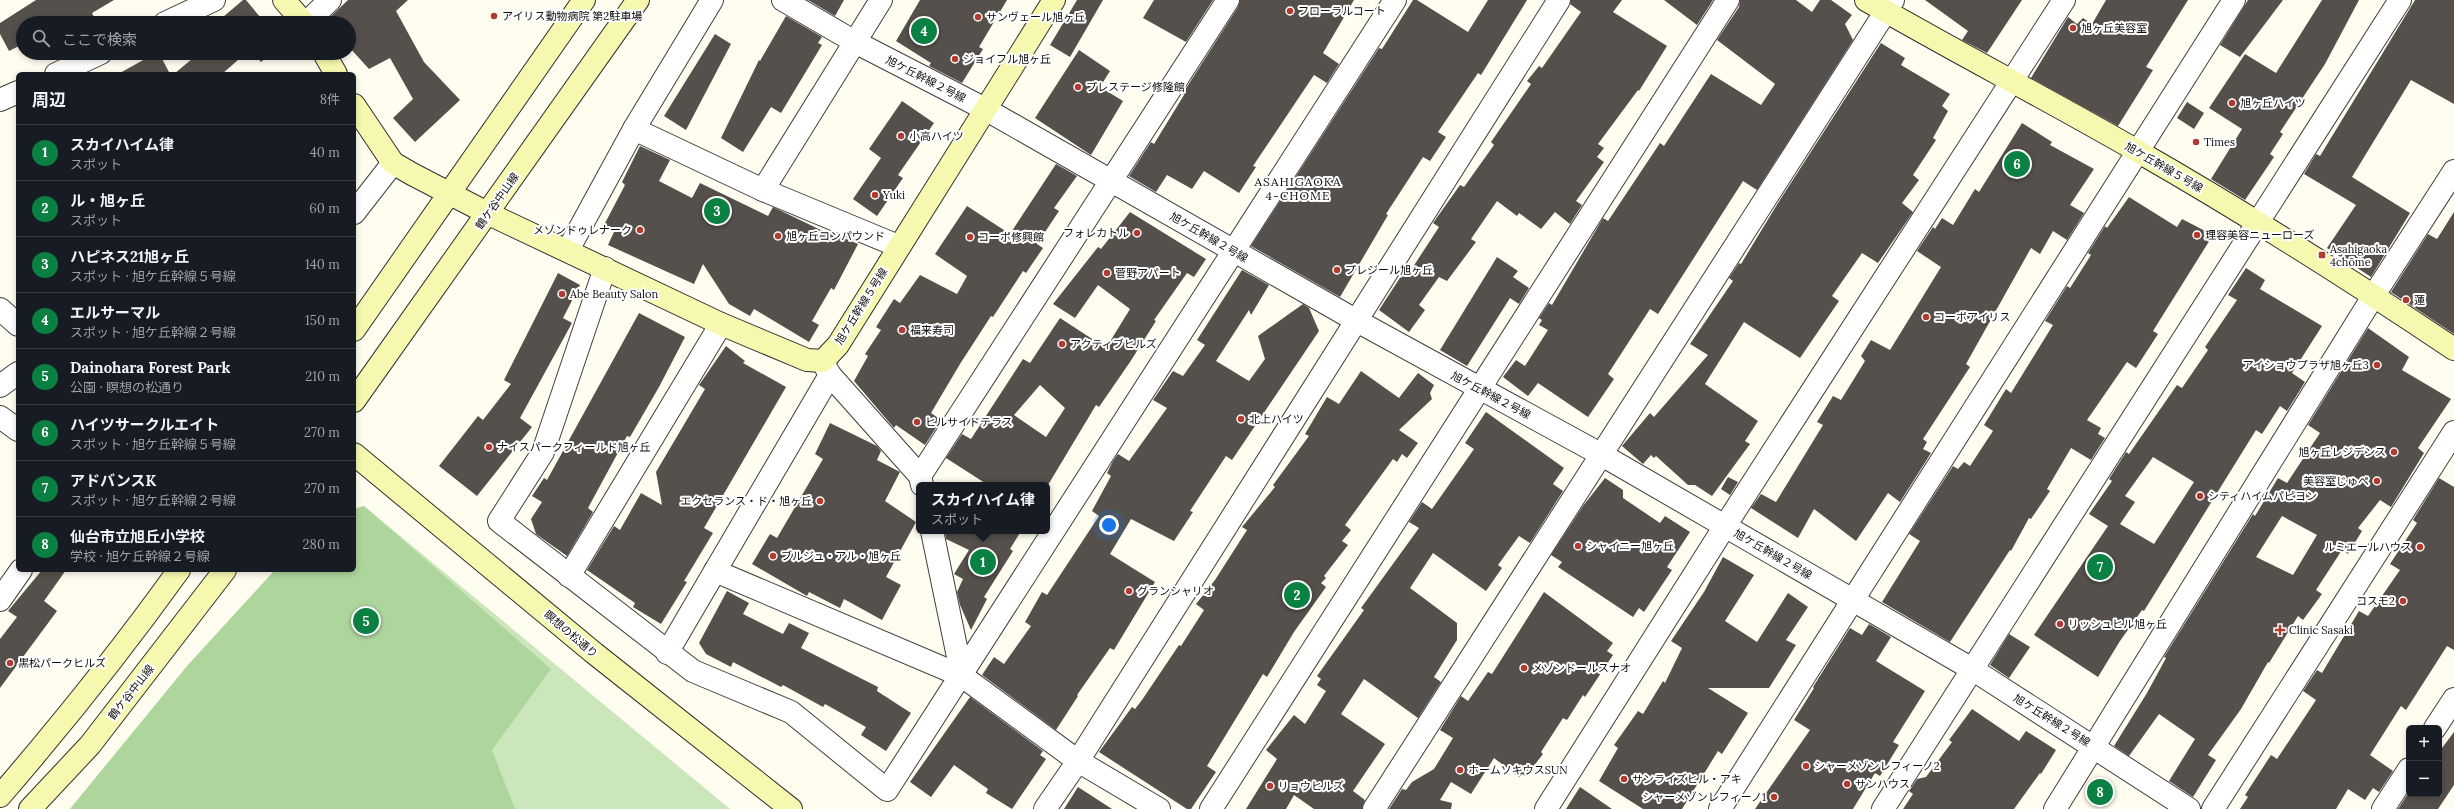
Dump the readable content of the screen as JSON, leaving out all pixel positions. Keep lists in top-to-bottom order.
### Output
{
  "streets": {
    "street": [
      "旭ケ丘幹線２号線",
      "旭ケ丘幹線５号線",
      "鶴ケ谷中山線",
      "瞑想の松通り"
    ]
  },
  "crossings": [
    ["旭ケ丘幹線２号線", "旭ケ丘幹線５号線"]
  ],
  "districts": ["ASAHIGAOKA 4-CHOME"],
  "places": {
    "other": [
      "フローラルコート",
      "アイリス動物病院 第2駐車場",
      "サンヴェール旭ヶ丘",
      "旭ヶ丘美容室",
      "ジョイフル旭ヶ丘",
      "プレステージ修隆館",
      "旭ヶ丘ハイツ",
      "小高ハイツ",
      "Times",
      "Yuki",
      "メゾンドゥレナーク",
      "フォレカトル",
      "理容美容ニューローズ",
      "旭ヶ丘コンパウンド",
      "コーポ修興館",
      "プレジール旭ヶ丘",
      "菅野アパート",
      "Abe Beauty Salon",
      "蓮",
      "コーポアイリス",
      "福来寿司",
      "アクティブヒルズ",
      "アイショウプラザ旭ヶ丘3",
      "北上ハイツ",
      "ヒルサイドテラス",
      "ナイスパークフィールド旭ヶ丘",
      "旭ヶ丘レジデンス",
      "美容室じゅぺ",
      "シティハイムパピヨン",
      "エクセランス・ド・旭ヶ丘",
      "シャイニー旭ヶ丘",
      "ルミエールハウス",
      "ブルジュ・アル・旭ヶ丘",
      "グランシャリオ",
      "コスモ2",
      "リッシュヒル旭ヶ丘",
      "黒松パークヒルズ",
      "メゾンドールスナオ",
      "シャーメゾンレフィーノ2",
      "ホームソキウスSUN",
      "サンライズヒル・アキ",
      "サンハウス",
      "リョウヒルズ",
      "シャーメゾンレフィーノ1"
    ],
    "transit": ["Asahigaoka 4chōme"],
    "health": ["Clinic Sasaki"]
  },
  "page": {
    "pins": [
      "4",
      "6",
      "3",
      "1",
      "7",
      "2",
      "5",
      "8"
    ],
    "search": "ここで検索",
    "heading": ["周辺", "8件"],
    "list": [
      {
        "mark": "1",
        "name": "スカイハイム律",
        "note": "スポット",
        "value": "40 m"
      },
      {
        "mark": "2",
        "name": "ル・旭ヶ丘",
        "note": "スポット",
        "value": "60 m"
      },
      {
        "mark": "3",
        "name": "ハピネス21旭ヶ丘",
        "note": "スポット · 旭ケ丘幹線５号線",
        "value": "140 m"
      },
      {
        "mark": "4",
        "name": "エルサーマル",
        "note": "スポット · 旭ケ丘幹線２号線",
        "value": "150 m"
      },
      {
        "mark": "5",
        "name": "Dainohara Forest Park",
        "note": "公園 · 瞑想の松通り",
        "value": "210 m"
      },
      {
        "mark": "6",
        "name": "ハイツサークルエイト",
        "note": "スポット · 旭ケ丘幹線５号線",
        "value": "270 m"
      },
      {
        "mark": "7",
        "name": "アドバンスK",
        "note": "スポット · 旭ケ丘幹線２号線",
        "value": "270 m"
      },
      {
        "mark": "8",
        "name": "仙台市立旭丘小学校",
        "note": "学校 · 旭ケ丘幹線２号線",
        "value": "280 m"
      }
    ],
    "popup": ["スカイハイム律", "スポット"],
    "map_buttons": ["+", "−"]
  }
}
